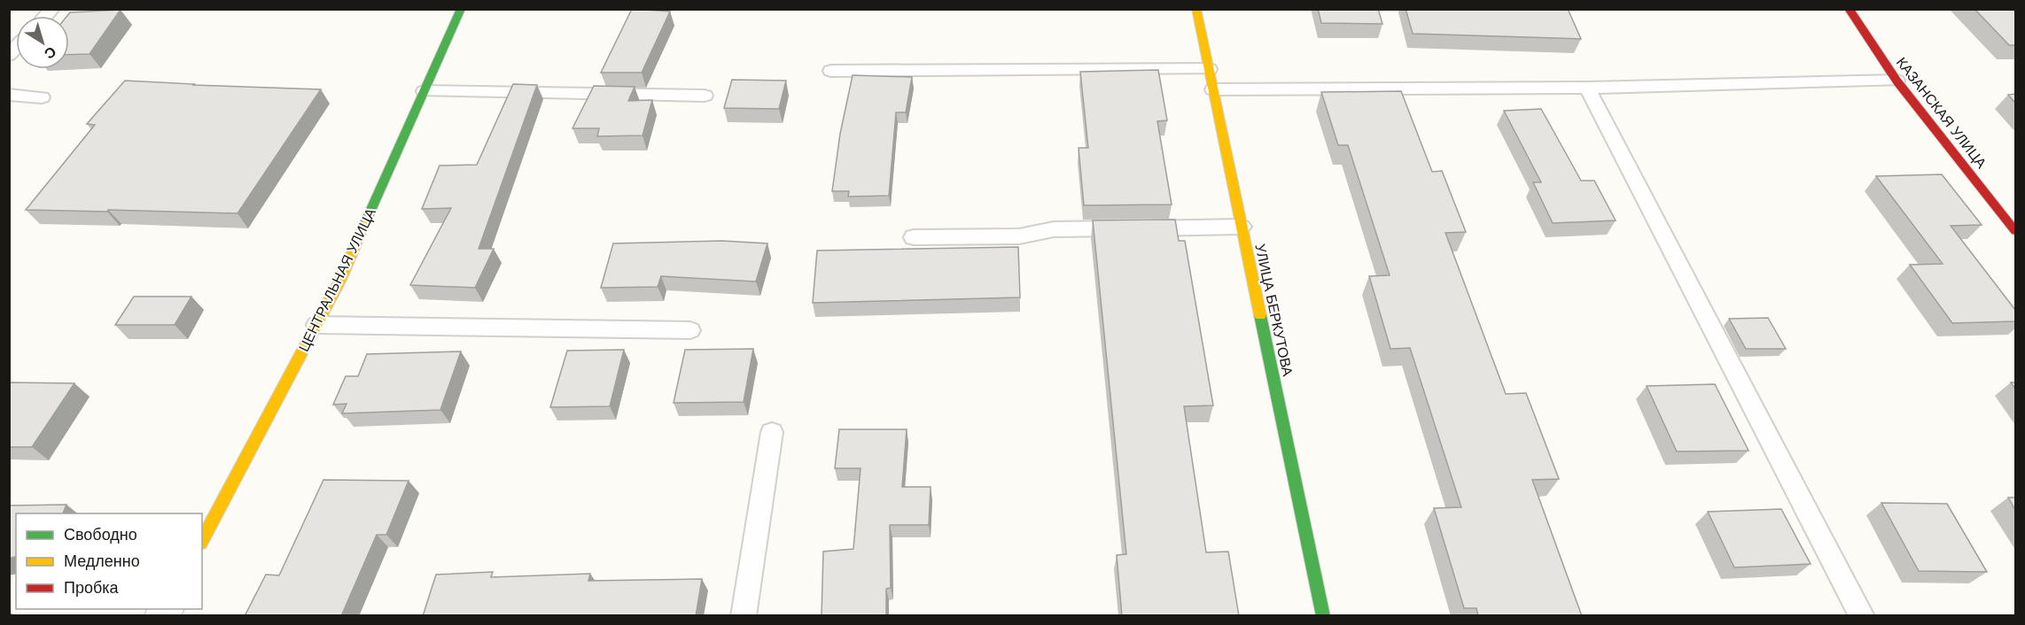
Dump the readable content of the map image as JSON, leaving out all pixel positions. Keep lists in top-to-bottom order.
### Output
{
  "streets": {
    "street": ["КАЗАНСКАЯ УЛИЦА", "ЦЕНТРАЛЬНАЯ УЛИЦА", "УЛИЦА БЕРКУТОВА"]
  },
  "legend": ["Свободно", "Медленно", "Пробка"],
  "north": "bottom right"
}
